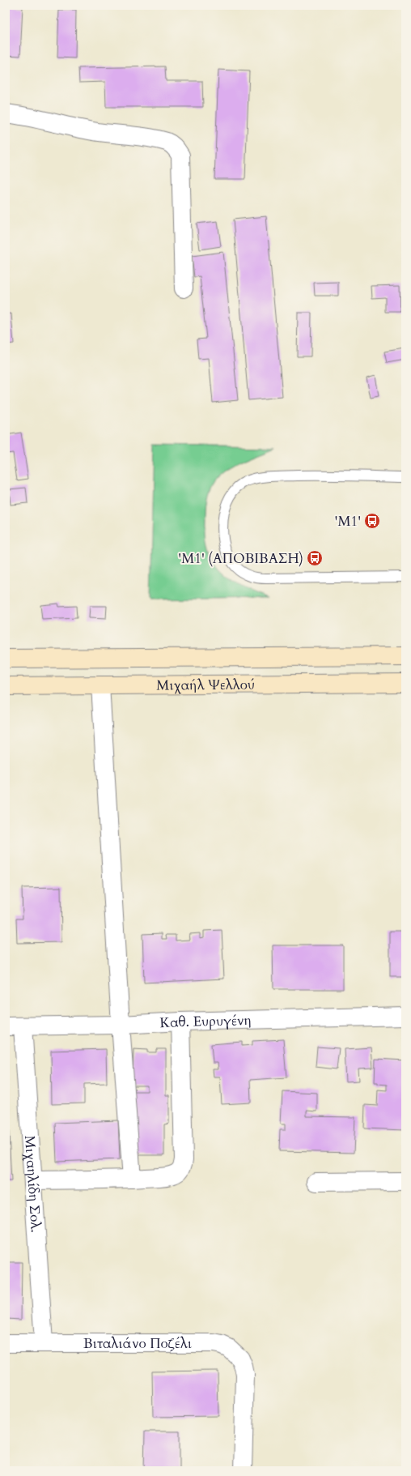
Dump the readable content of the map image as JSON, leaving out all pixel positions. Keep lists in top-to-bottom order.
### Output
{
  "streets": {
    "main road": ["Μιχαήλ Ψελλού"],
    "street": ["Καθ. Ευρυγένη", "Μιχαηλίδη Σολ.", "Βιταλιάνο Ποζέλι"]
  },
  "crossings": [
    ["Καθ. Ευρυγένη", "Μιχαηλίδη Σολ."],
    ["Μιχαηλίδη Σολ.", "Βιταλιάνο Ποζέλι"]
  ],
  "places": {
    "bus stop": ["'Μ1'", "'Μ1' (ΑΠΟΒΙΒΑΣΗ)"]
  }
}
